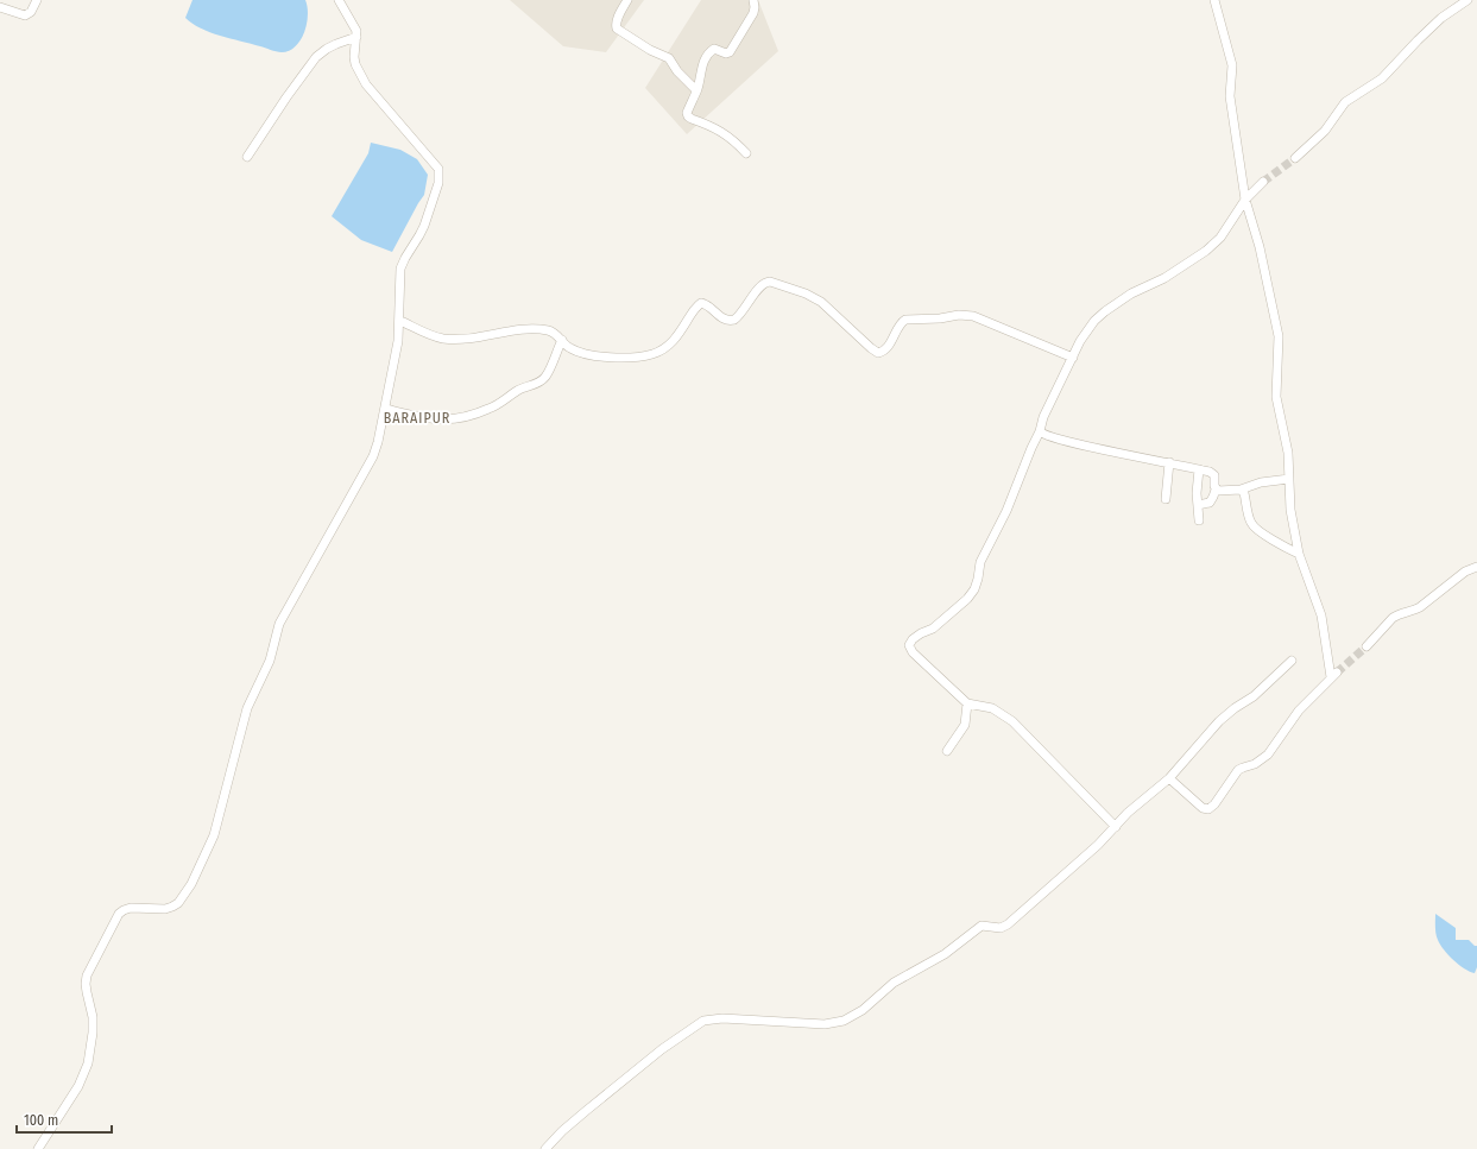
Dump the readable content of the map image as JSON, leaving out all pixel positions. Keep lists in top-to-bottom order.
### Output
{
  "districts": ["BARAIPUR"],
  "scale_bar": "100 m"
}
